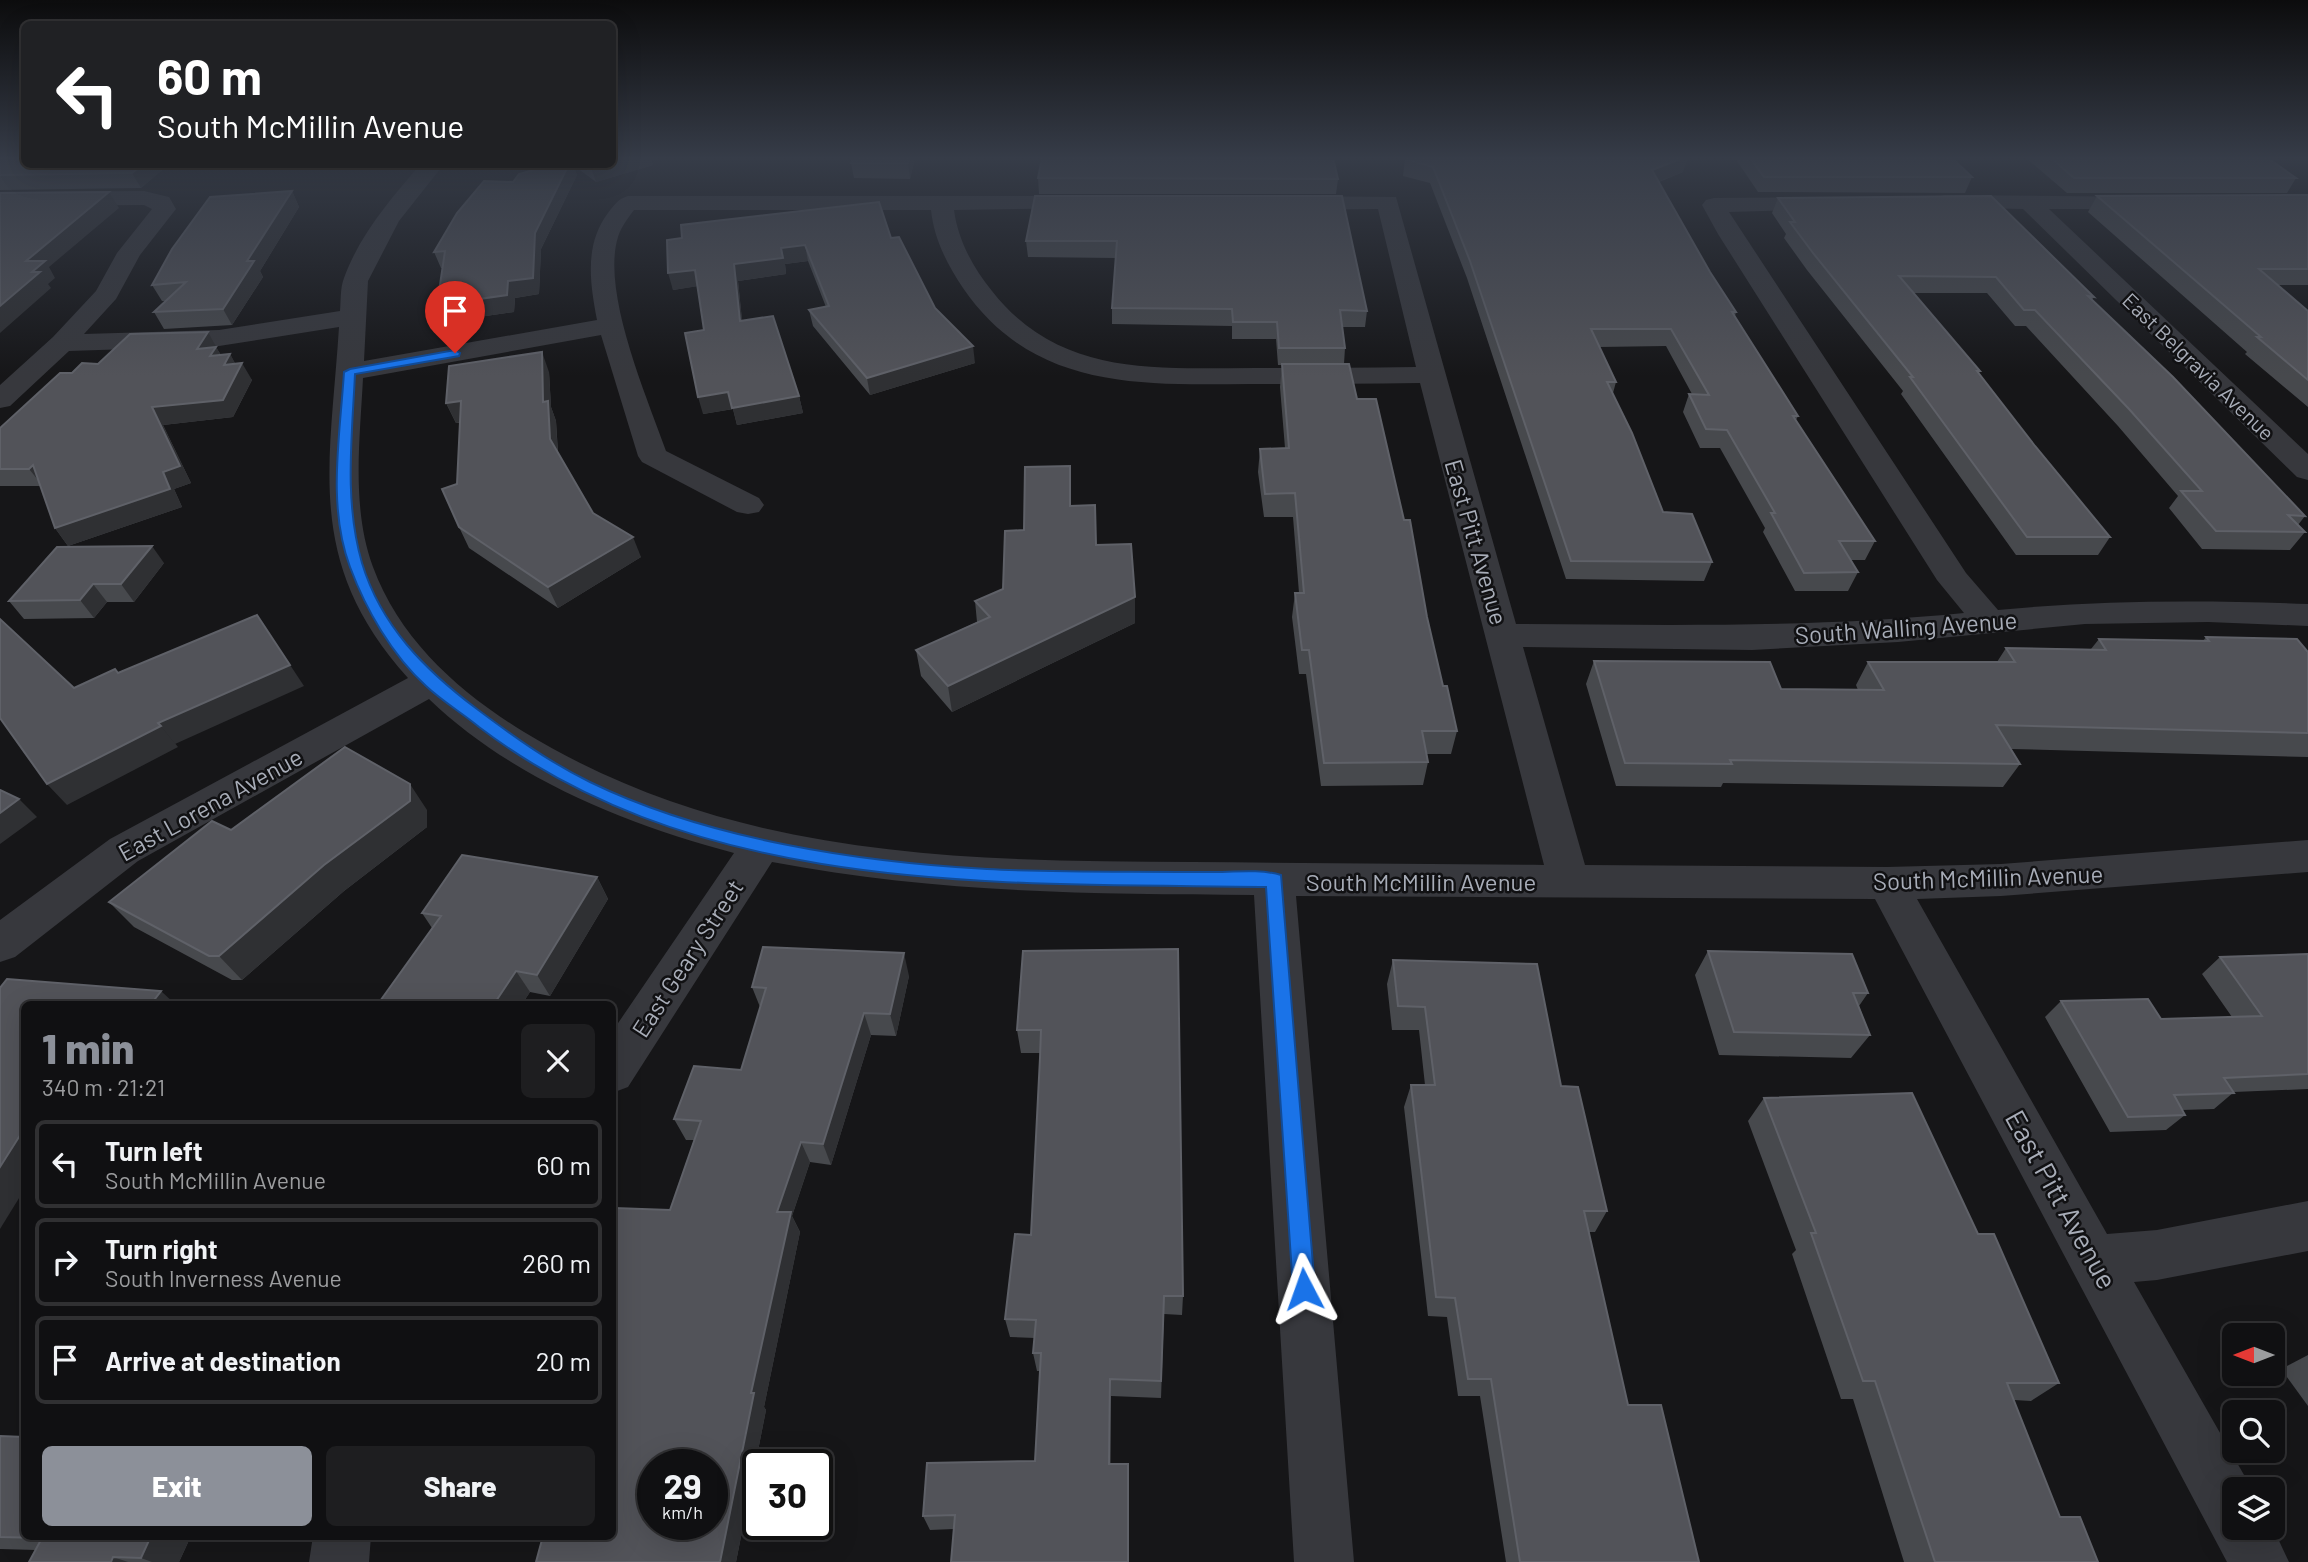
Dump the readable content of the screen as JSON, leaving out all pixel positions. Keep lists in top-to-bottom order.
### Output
{
  "streets": {
    "street": [
      "East Belgravia Avenue",
      "East Pitt Avenue",
      "South Walling Avenue",
      "East Lorena Avenue",
      "South McMillin Avenue",
      "East Geary Street"
    ]
  },
  "crossings": [
    ["East Pitt Avenue", "South Walling Avenue"],
    ["East Pitt Avenue", "South McMillin Avenue"],
    ["East Lorena Avenue", "South McMillin Avenue"],
    ["South McMillin Avenue", "East Geary Street"]
  ],
  "north": "left",
  "page": {
    "turn": ["60 m", "South McMillin Avenue"],
    "heading": ["1 min", "340 m · 21:21"],
    "list": [
      {
        "name": "Turn left",
        "note": "South McMillin Avenue",
        "value": "60 m"
      },
      {
        "name": "Turn right",
        "note": "South Inverness Avenue",
        "value": "260 m"
      },
      {
        "name": "Arrive at destination",
        "value": "20 m"
      }
    ],
    "buttons": ["Exit", "Share"],
    "speed": "29 km/h",
    "limit": "30"
  }
}
